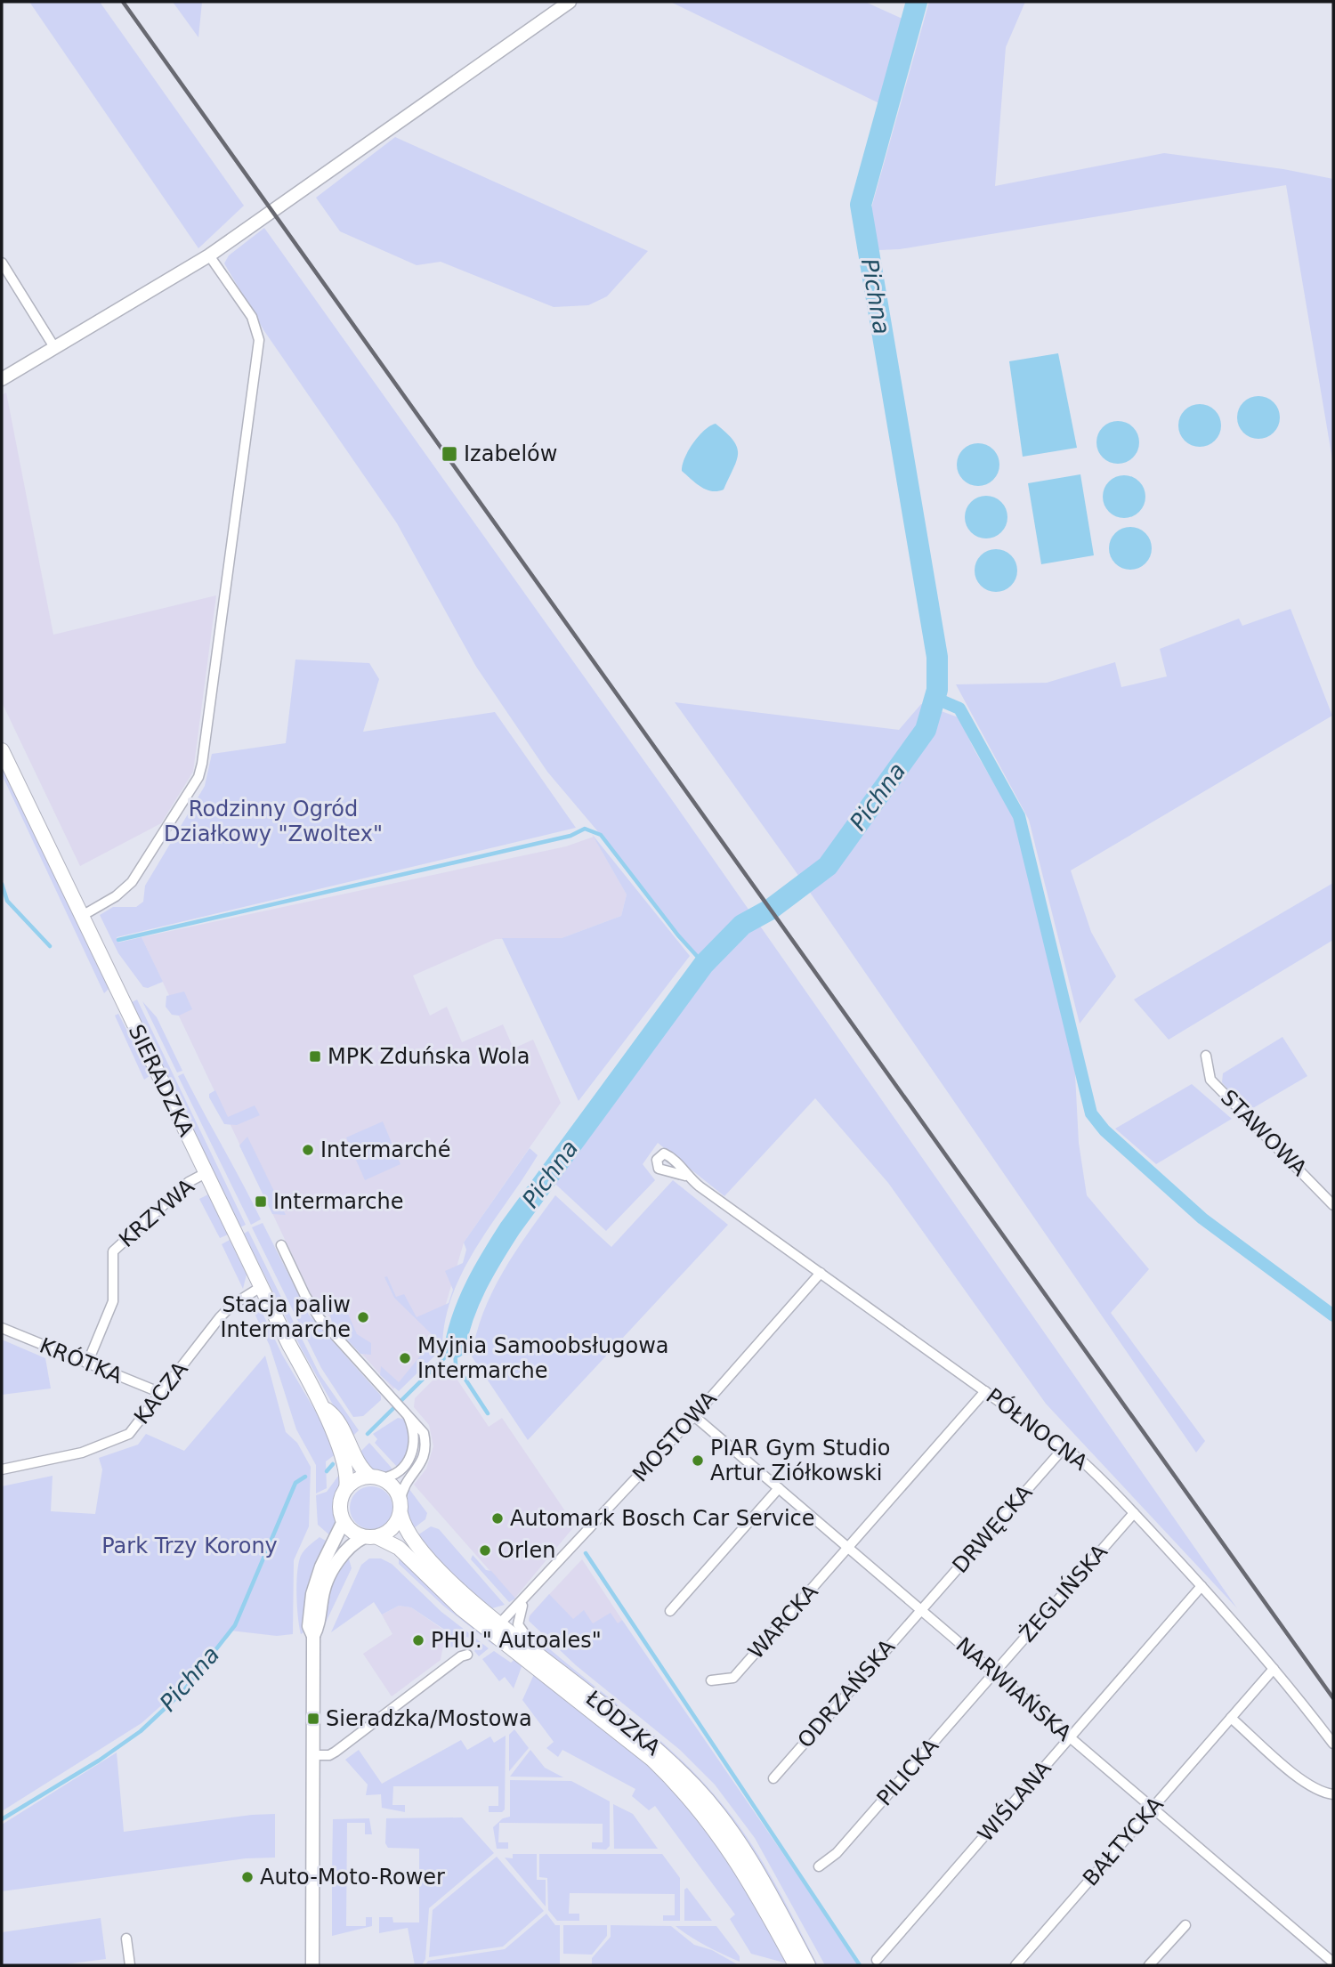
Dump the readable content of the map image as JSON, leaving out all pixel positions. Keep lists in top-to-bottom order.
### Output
{
  "streets": {
    "main road": ["SIERADZKA", "ŁÓDZKA"],
    "street": [
      "STAWOWA",
      "KRZYWA",
      "KRÓTKA",
      "KACZA",
      "PÓŁNOCNA",
      "MOSTOWA",
      "DRWĘCKA",
      "ŻEGLIŃSKA",
      "WARCKA",
      "NARWIAŃSKA",
      "ODRZAŃSKA",
      "PILICKA",
      "WIŚLANA",
      "BAŁTYCKA"
    ]
  },
  "crossings": [
    ["SIERADZKA", "KRZYWA"],
    ["SIERADZKA", "KACZA"],
    ["SIERADZKA", "ŁÓDZKA"],
    ["KRZYWA", "KRÓTKA"],
    ["KRÓTKA", "KACZA"],
    ["PÓŁNOCNA", "MOSTOWA"],
    ["PÓŁNOCNA", "DRWĘCKA"],
    ["PÓŁNOCNA", "ŻEGLIŃSKA"],
    ["PÓŁNOCNA", "WARCKA"],
    ["PÓŁNOCNA", "WIŚLANA"],
    ["PÓŁNOCNA", "BAŁTYCKA"],
    ["MOSTOWA", "NARWIAŃSKA"],
    ["MOSTOWA", "ŁÓDZKA"],
    ["DRWĘCKA", "NARWIAŃSKA"],
    ["DRWĘCKA", "ODRZAŃSKA"],
    ["ŻEGLIŃSKA", "NARWIAŃSKA"],
    ["ŻEGLIŃSKA", "PILICKA"],
    ["WARCKA", "NARWIAŃSKA"],
    ["NARWIAŃSKA", "ODRZAŃSKA"],
    ["NARWIAŃSKA", "PILICKA"],
    ["NARWIAŃSKA", "WIŚLANA"],
    ["NARWIAŃSKA", "BAŁTYCKA"]
  ],
  "water": ["Pichna"],
  "parks": ["Rodzinny Ogród Działkowy \"Zwoltex\"", "Park Trzy Korony"],
  "places": {
    "transit": [
      "Izabelów",
      "MPK Zduńska Wola",
      "Intermarche",
      "Sieradzka/Mostowa"
    ],
    "other": [
      "Intermarché",
      "Stacja paliw Intermarche",
      "Myjnia Samoobsługowa Intermarche",
      "PIAR Gym Studio Artur Ziółkowski",
      "Automark Bosch Car Service",
      "Orlen",
      "PHU.\" Autoales\"",
      "Auto-Moto-Rower"
    ]
  }
}
